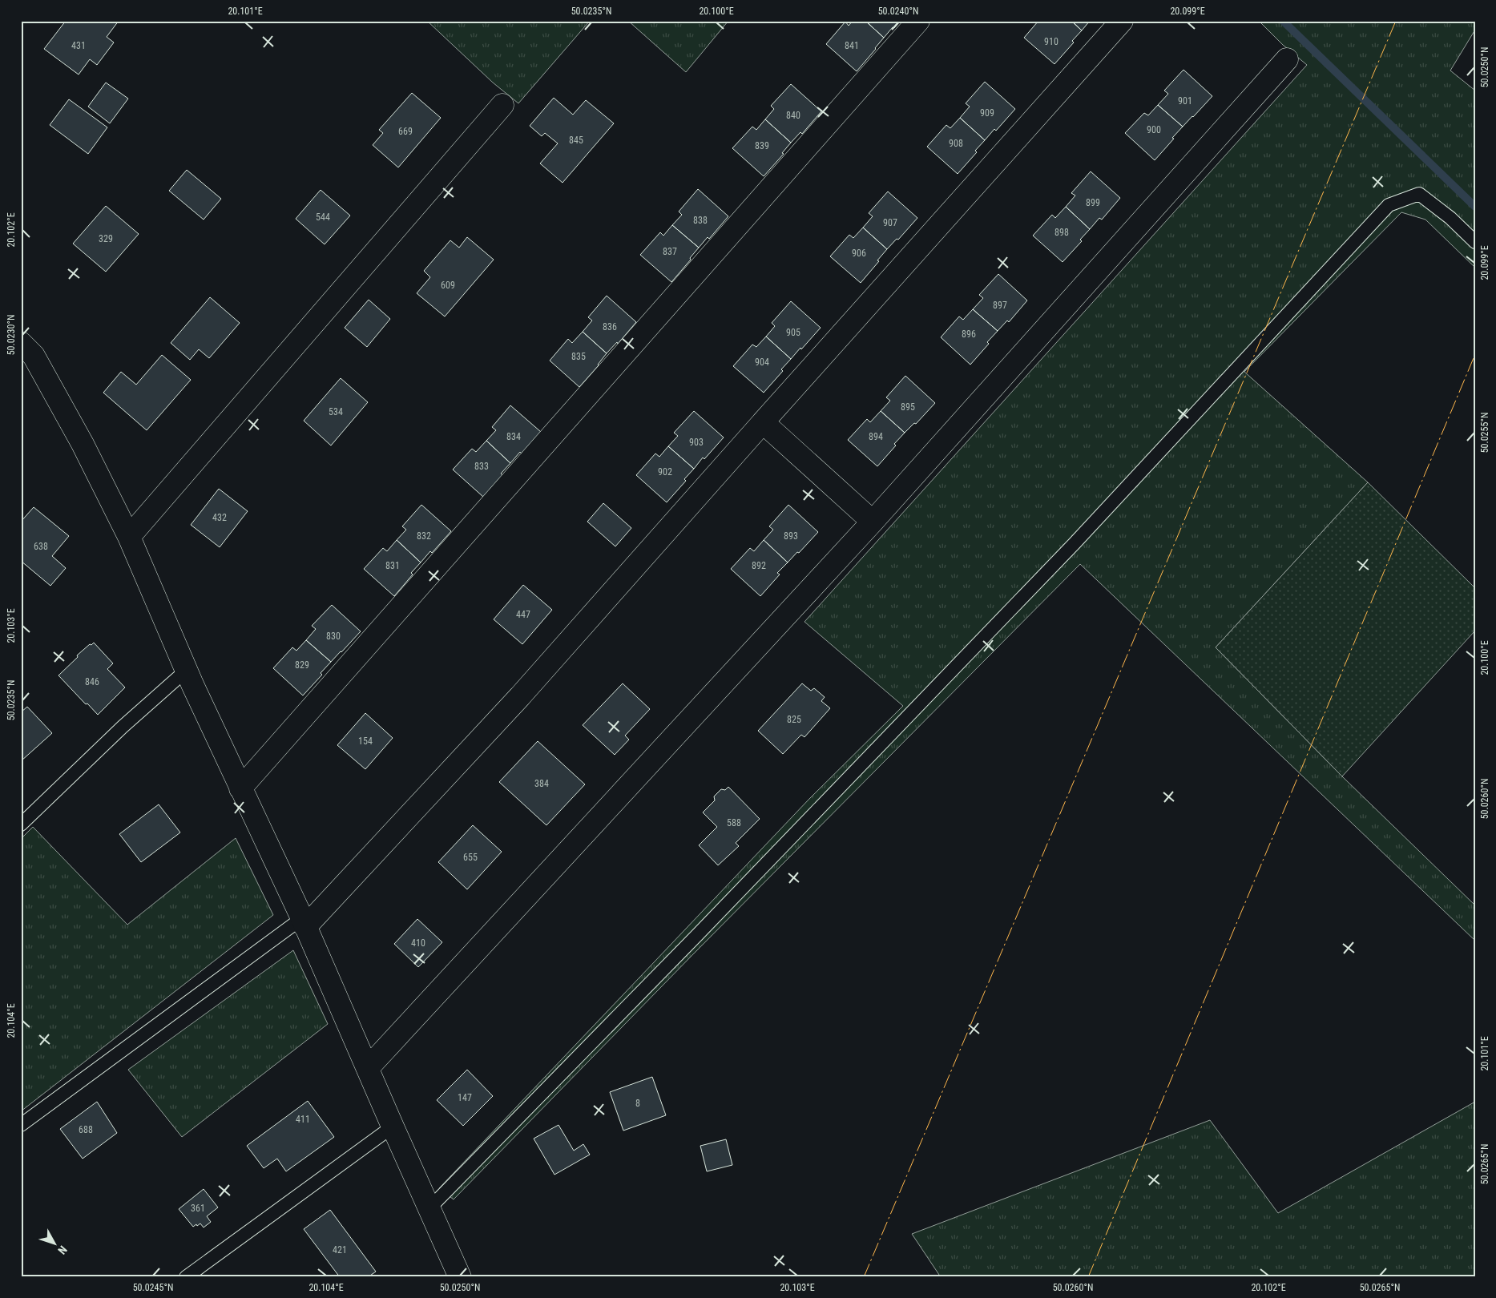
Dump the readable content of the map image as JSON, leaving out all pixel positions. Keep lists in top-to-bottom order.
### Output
{
  "house_numbers": [
    "910",
    "431",
    "841",
    "901",
    "909",
    "840",
    "900",
    "669",
    "845",
    "908",
    "839",
    "899",
    "544",
    "838",
    "907",
    "898",
    "329",
    "837",
    "906",
    "609",
    "897",
    "836",
    "905",
    "896",
    "835",
    "904",
    "895",
    "534",
    "834",
    "894",
    "903",
    "833",
    "902",
    "432",
    "832",
    "893",
    "638",
    "831",
    "892",
    "447",
    "830",
    "829",
    "846",
    "825",
    "154",
    "384",
    "588",
    "655",
    "410",
    "147",
    "8",
    "411",
    "688",
    "361",
    "421"
  ],
  "north": "bottom right",
  "coordinates": [
    "20.101°E",
    "50.0235°N",
    "20.100°E",
    "50.0240°N",
    "20.099°E",
    "50.0250°N",
    "20.102°E",
    "50.0230°N",
    "50.0255°N",
    "20.103°E",
    "50.0260°N",
    "20.104°E",
    "50.0265°N",
    "50.0245°N"
  ]
}
